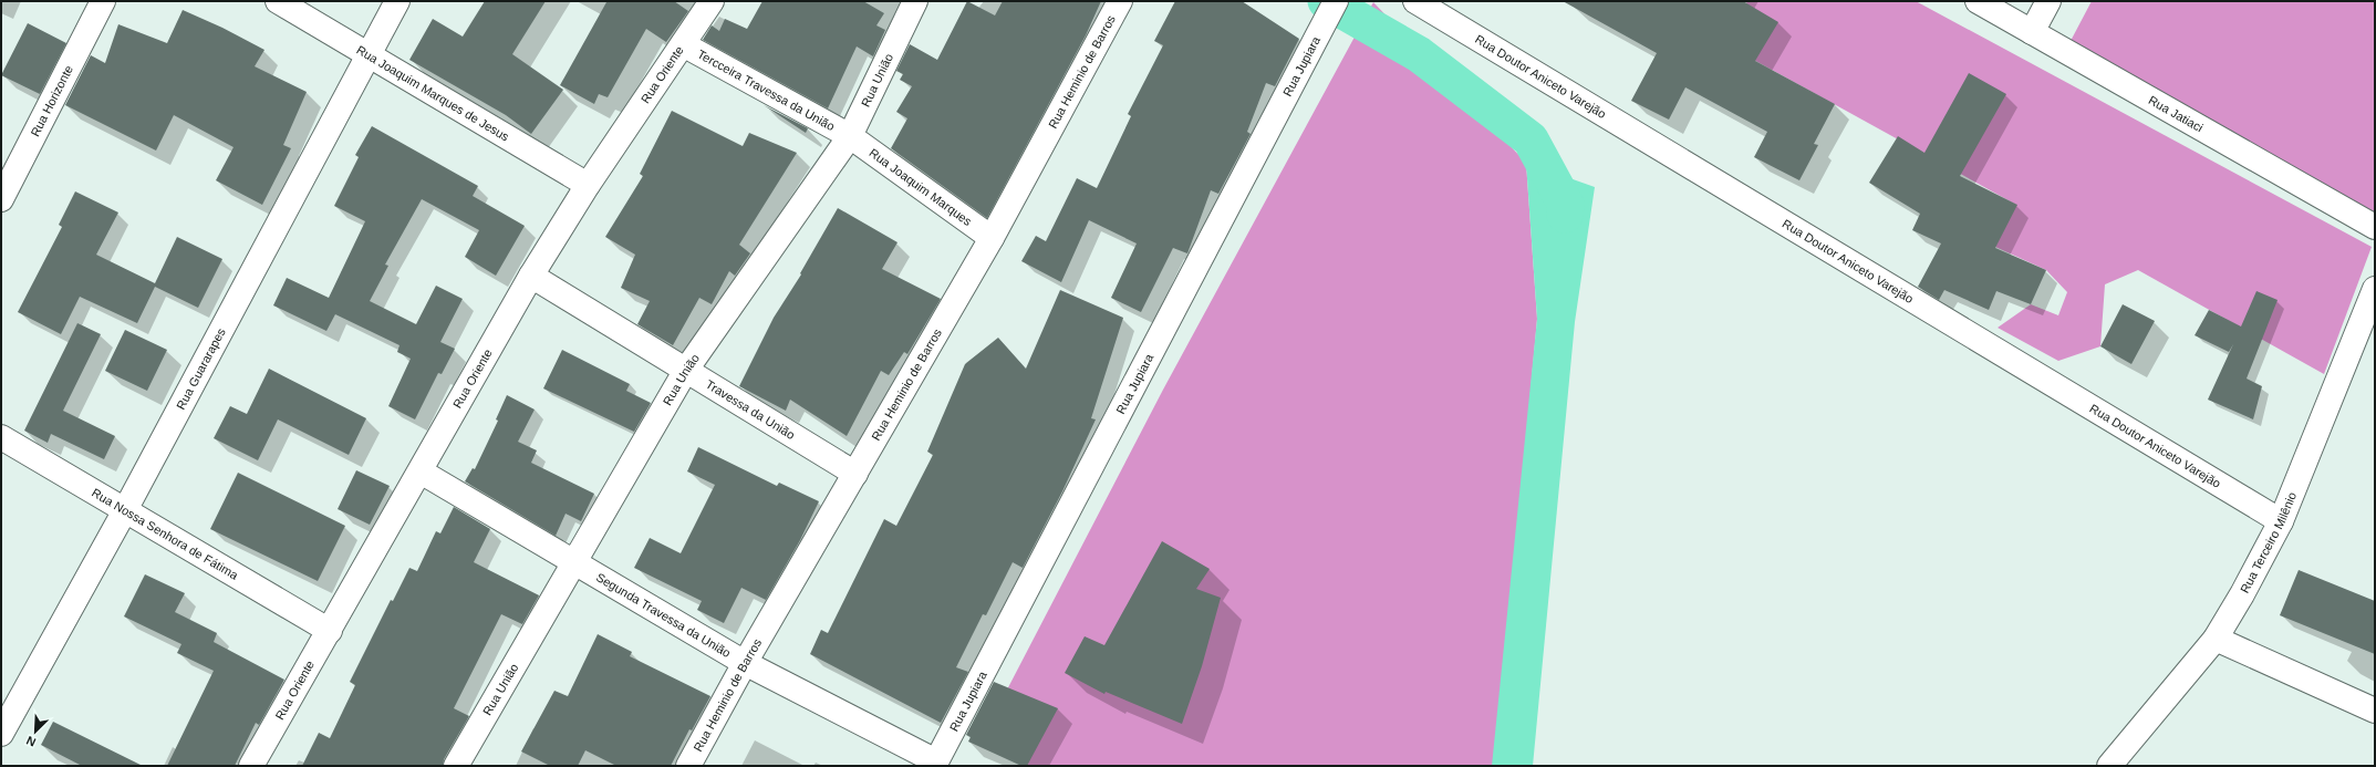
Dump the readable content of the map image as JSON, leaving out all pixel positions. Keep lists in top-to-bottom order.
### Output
{
  "streets": {
    "street": [
      "Rua Jupiara",
      "Rua Heminio de Barros",
      "Rua Oriente",
      "Rua Doutor Aniceto Varejão",
      "Rua União",
      "Tercceira Travessa da União",
      "Rua Joaquim Marques de Jesus",
      "Rua Horizonte",
      "Rua Jatiaci",
      "Rua Joaquim Marques",
      "Rua Guararapes",
      "Travessa da União",
      "Rua Nossa Senhora de Fátima",
      "Rua Terceiro Milênio",
      "Segunda Travessa da União"
    ]
  },
  "crossings": [
    ["Rua Jupiara", "Segunda Travessa da União"],
    ["Rua Heminio de Barros", "Rua Joaquim Marques"],
    ["Rua Heminio de Barros", "Travessa da União"],
    ["Rua Heminio de Barros", "Segunda Travessa da União"],
    ["Rua Oriente", "Tercceira Travessa da União"],
    ["Rua Oriente", "Rua Joaquim Marques de Jesus"],
    ["Rua Oriente", "Travessa da União"],
    ["Rua Oriente", "Rua Nossa Senhora de Fátima"],
    ["Rua Oriente", "Segunda Travessa da União"],
    ["Rua Doutor Aniceto Varejão", "Rua Terceiro Milênio"],
    ["Rua União", "Tercceira Travessa da União"],
    ["Rua União", "Rua Joaquim Marques"],
    ["Rua União", "Travessa da União"],
    ["Rua União", "Segunda Travessa da União"],
    ["Tercceira Travessa da União", "Rua Joaquim Marques"],
    ["Rua Joaquim Marques de Jesus", "Rua Guararapes"],
    ["Rua Guararapes", "Rua Nossa Senhora de Fátima"]
  ],
  "north": "bottom left"
}
